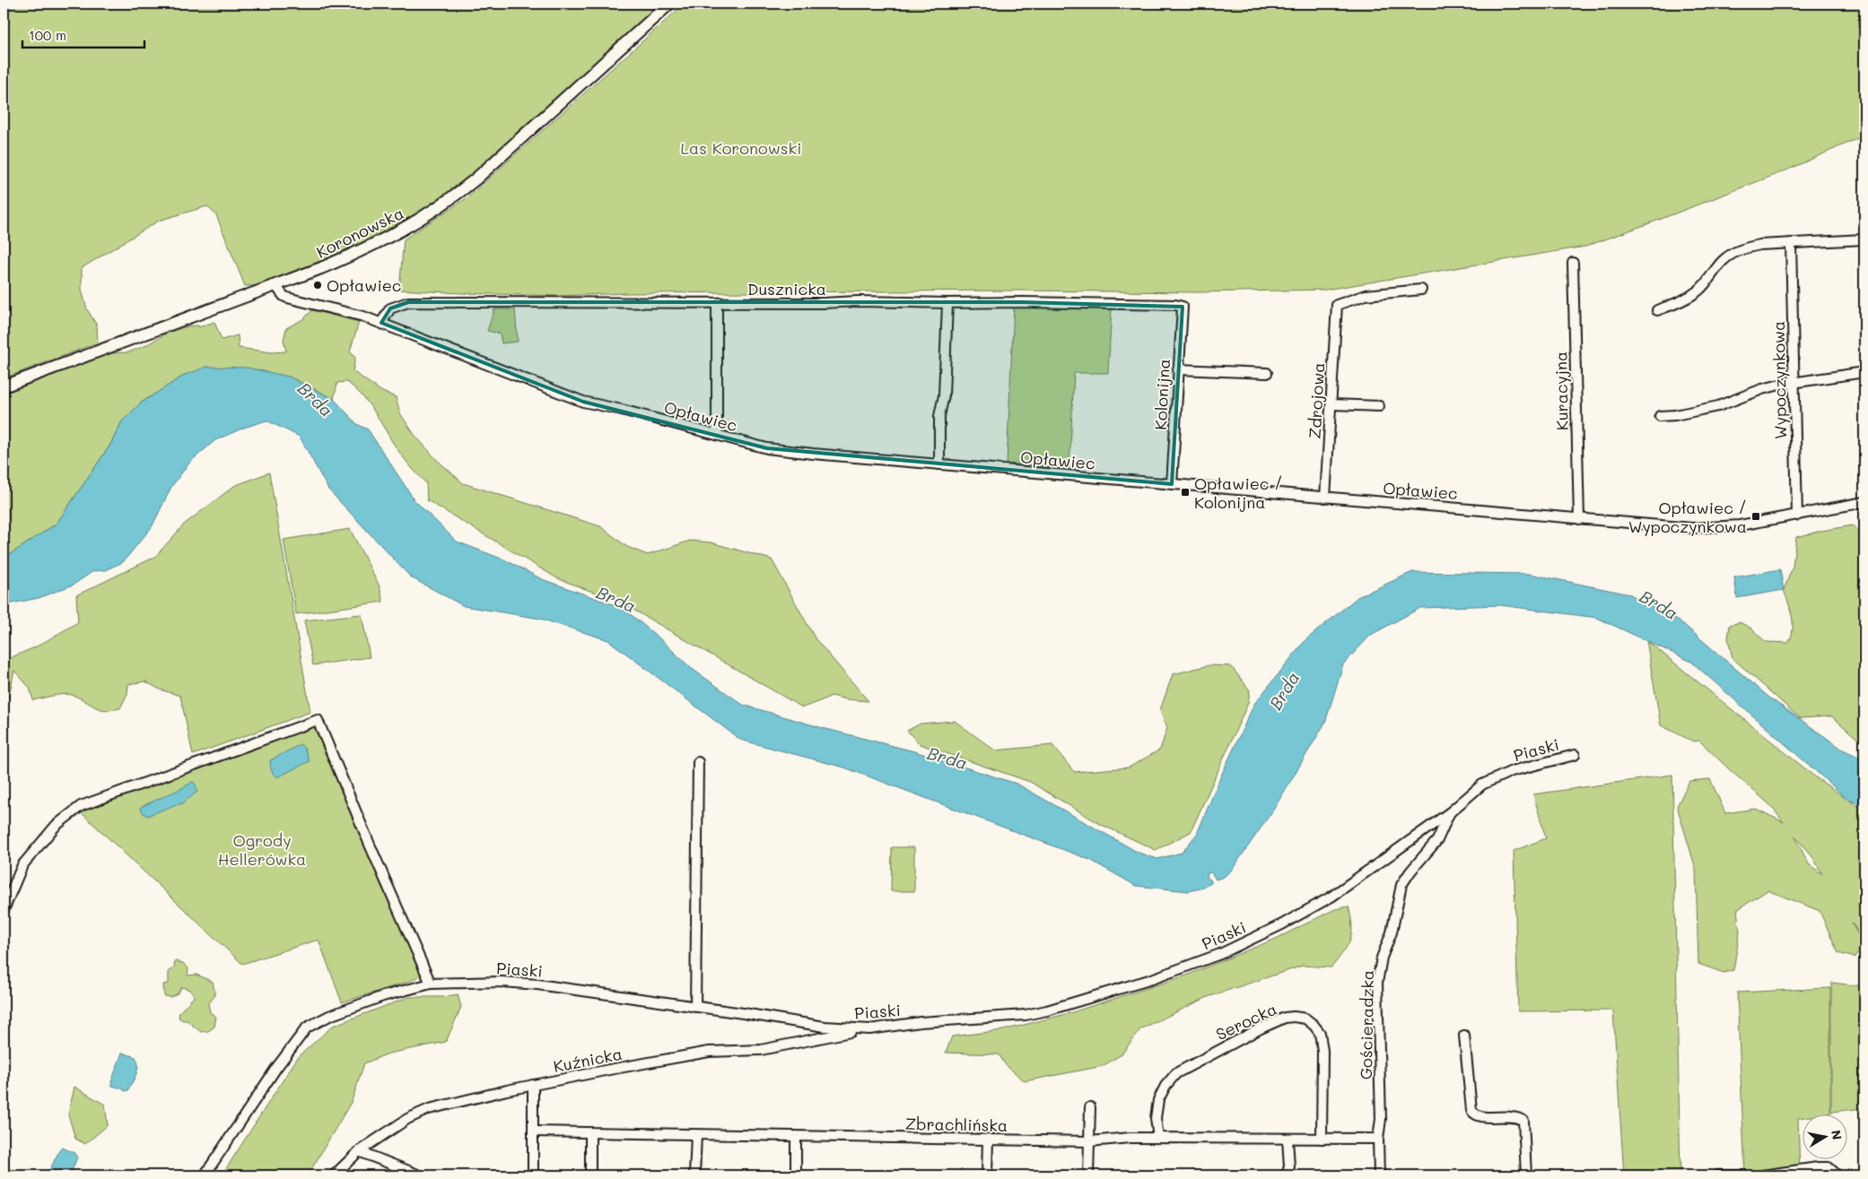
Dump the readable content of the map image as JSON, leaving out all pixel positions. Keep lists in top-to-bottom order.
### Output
{
  "streets": {
    "main road": ["Koronowska"],
    "street": [
      "Dusznicka",
      "Wypoczynkowa",
      "Kuracyjna",
      "Kolonijna",
      "Zdrojowa",
      "Opławiec",
      "Piaski",
      "Serocka",
      "Gościeradzka",
      "Kuźnicka",
      "Zbrachlińska"
    ]
  },
  "crossings": [
    ["Koronowska", "Opławiec"],
    ["Dusznicka", "Kolonijna"],
    ["Dusznicka", "Opławiec"],
    ["Wypoczynkowa", "Opławiec"],
    ["Kuracyjna", "Opławiec"],
    ["Kolonijna", "Opławiec"],
    ["Zdrojowa", "Opławiec"],
    ["Piaski", "Gościeradzka"],
    ["Piaski", "Kuźnicka"],
    ["Serocka", "Zbrachlińska"],
    ["Gościeradzka", "Zbrachlińska"]
  ],
  "water": ["Brda"],
  "parks": ["Las Koronowski", "Ogrody Hellerówka"],
  "places": {
    "other": ["Opławiec"],
    "transit": ["Opławiec / Kolonijna", "Opławiec / Wypoczynkowa"]
  },
  "scale_bar": "100 m",
  "north": "right"
}
